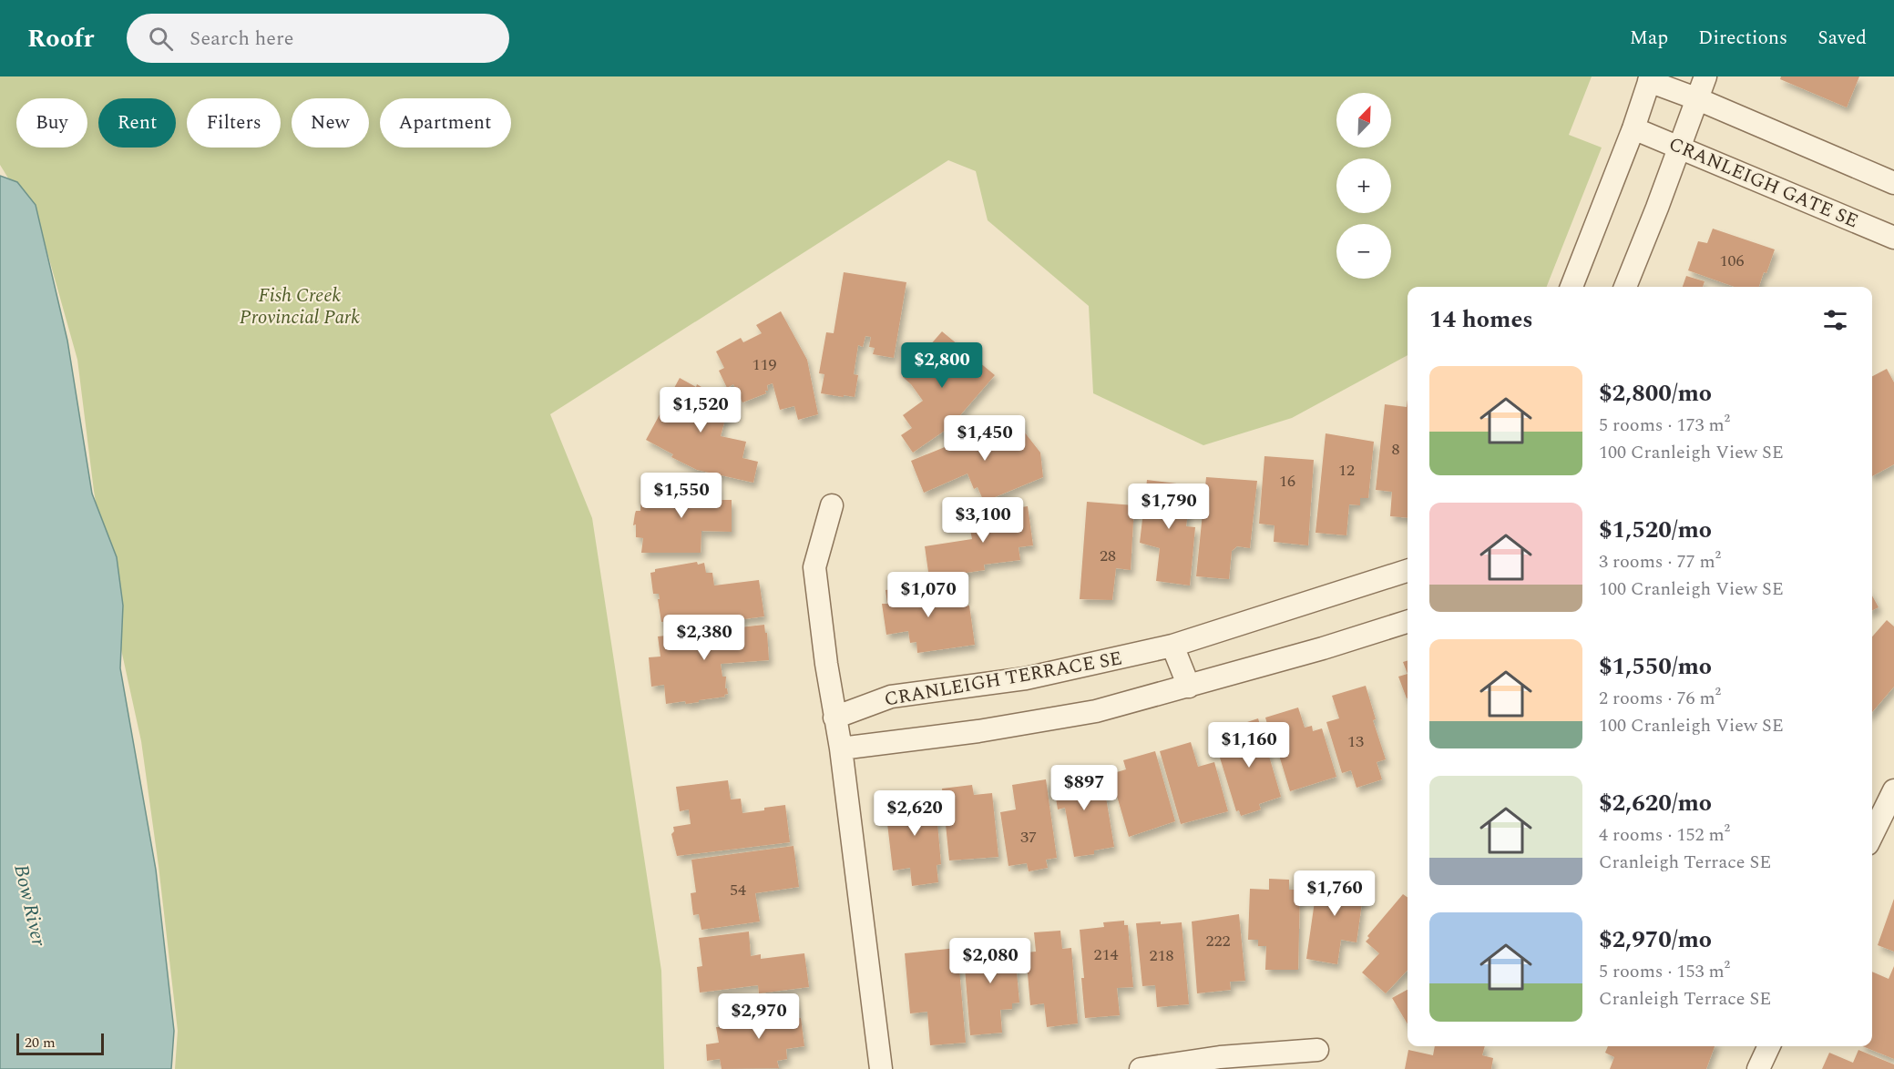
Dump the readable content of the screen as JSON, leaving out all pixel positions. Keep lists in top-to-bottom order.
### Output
{
  "streets": {
    "street": ["CRANLEIGH GATE SE", "CRANLEIGH TERRACE SE"]
  },
  "water": ["Bow River"],
  "parks": ["Fish Creek Provincial Park"],
  "house_numbers": [
    "106",
    "119",
    "8",
    "12",
    "16",
    "28",
    "13",
    "37",
    "54",
    "222",
    "214",
    "218"
  ],
  "scale_bar": "20 m",
  "north": "top right",
  "page": {
    "header": "Roofr",
    "search": "Search here",
    "nav": ["Map", "Directions", "Saved"],
    "map_buttons": ["+", "−"],
    "chip": [
      "Buy",
      "Rent",
      "Filters",
      "New",
      "Apartment"
    ],
    "heading": "14 homes",
    "price": [
      "$2,800",
      "$1,520",
      "$1,450",
      "$1,550",
      "$1,790",
      "$3,100",
      "$1,070",
      "$2,380",
      "$1,160",
      "$897",
      "$2,620",
      "$1,760",
      "$2,080",
      "$2,970"
    ],
    "list": [
      {
        "name": "$2,800/mo",
        "note": "5 rooms · 173 m² · 100 Cranleigh View SE"
      },
      {
        "name": "$1,520/mo",
        "note": "3 rooms · 77 m² · 100 Cranleigh View SE"
      },
      {
        "name": "$1,550/mo",
        "note": "2 rooms · 76 m² · 100 Cranleigh View SE"
      },
      {
        "name": "$2,620/mo",
        "note": "4 rooms · 152 m² · Cranleigh Terrace SE"
      },
      {
        "name": "$2,970/mo",
        "note": "5 rooms · 153 m² · Cranleigh Terrace SE"
      }
    ],
    "scale": "20 m"
  }
}
